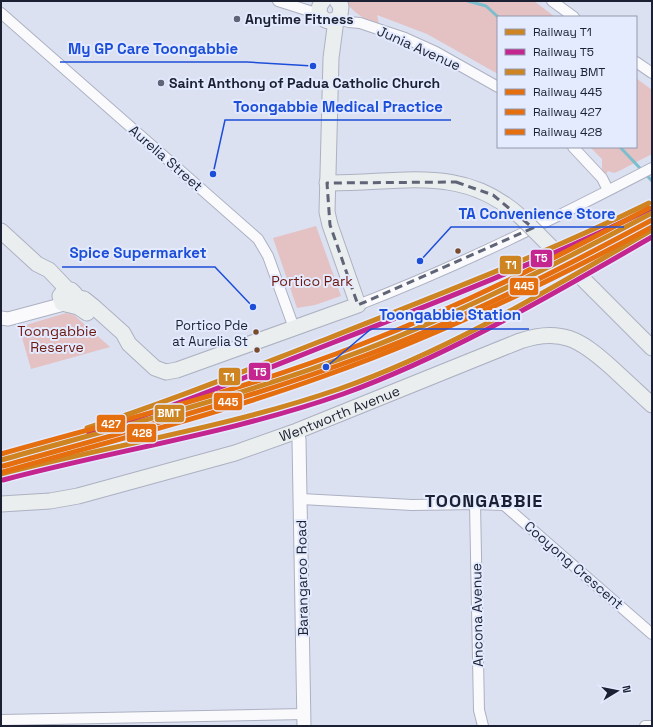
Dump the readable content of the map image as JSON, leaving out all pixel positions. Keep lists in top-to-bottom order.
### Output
{
  "streets": {
    "main road": ["Wentworth Avenue"],
    "street": [
      "Junia Avenue",
      "Aurelia Street",
      "Cooyong Crescent",
      "Barangaroo Road",
      "Ancona Avenue"
    ]
  },
  "crossings": [
    ["Wentworth Avenue", "Barangaroo Road"],
    ["Cooyong Crescent", "Barangaroo Road"],
    ["Cooyong Crescent", "Ancona Avenue"]
  ],
  "districts": ["TOONGABBIE"],
  "parks": ["Portico Park", "Toongabbie Reserve"],
  "places": [
    "Anytime Fitness",
    "My GP Care Toongabbie",
    "Saint Anthony of Padua Catholic Church",
    "Toongabbie Medical Practice",
    "TA Convenience Store",
    "Spice Supermarket",
    "Portico Pde at Aurelia St",
    "Toongabbie Station"
  ],
  "lines": [
    "rail line T1",
    "rail line T5",
    "rail line 427",
    "rail line BMT",
    "rail line 445",
    "rail line 428"
  ],
  "legend": [
    "Railway T1",
    "Railway T5",
    "Railway BMT",
    "Railway 445",
    "Railway 427",
    "Railway 428"
  ],
  "north": "right"
}
